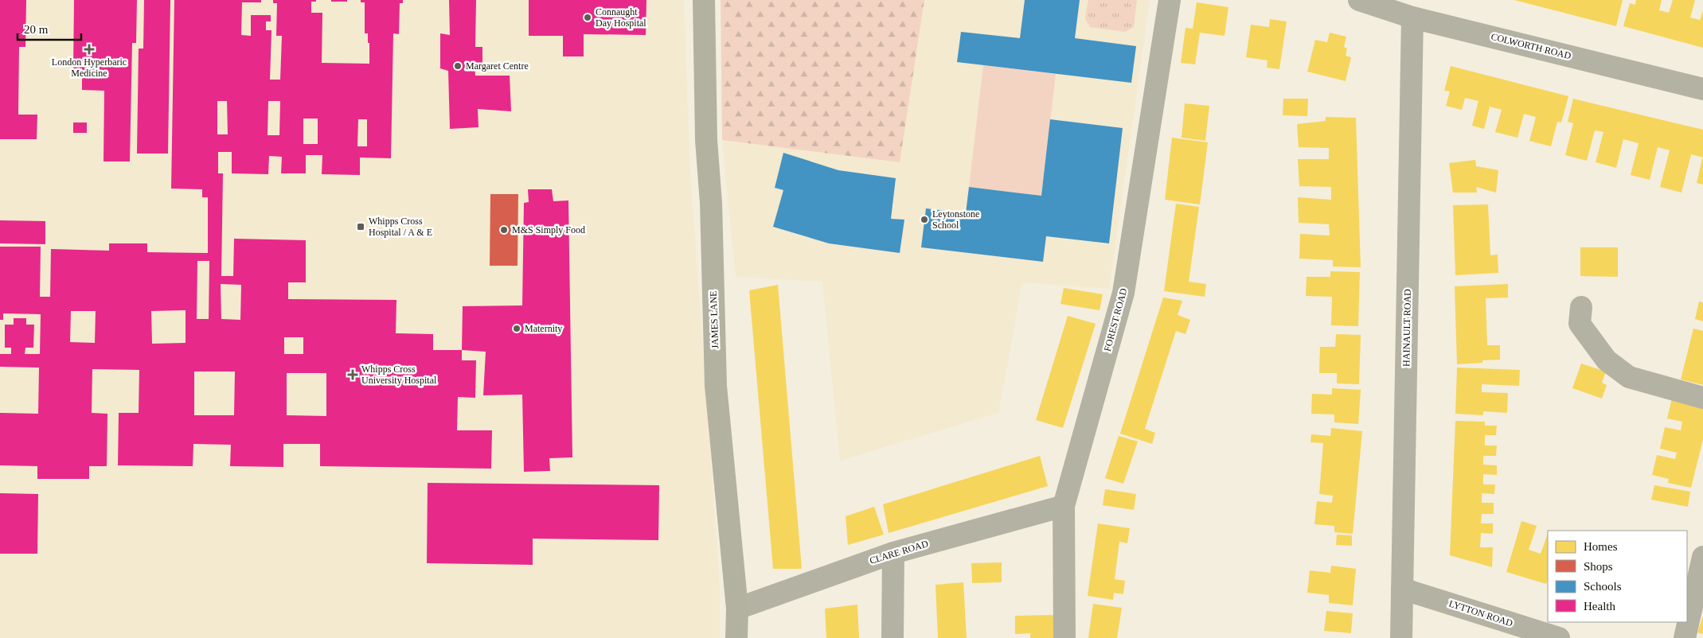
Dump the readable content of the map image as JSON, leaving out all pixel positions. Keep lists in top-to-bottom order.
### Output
{
  "streets": {
    "street": [
      "COLWORTH ROAD",
      "JAMES LANE",
      "FOREST ROAD",
      "HAINAULT ROAD",
      "CLARE ROAD",
      "LYTTON ROAD"
    ]
  },
  "crossings": [
    ["COLWORTH ROAD", "HAINAULT ROAD"],
    ["JAMES LANE", "CLARE ROAD"],
    ["FOREST ROAD", "CLARE ROAD"],
    ["HAINAULT ROAD", "LYTTON ROAD"]
  ],
  "places": {
    "other": [
      "Connaught Day Hospital",
      "Margaret Centre",
      "Leytonstone School",
      "M&S Simply Food",
      "Maternity"
    ],
    "health": ["London Hyperbaric Medicine", "Whipps Cross University Hospital"],
    "transit": ["Whipps Cross Hospital / A & E"]
  },
  "legend": [
    "Homes",
    "Shops",
    "Schools",
    "Health"
  ],
  "scale_bar": "20 m"
}
